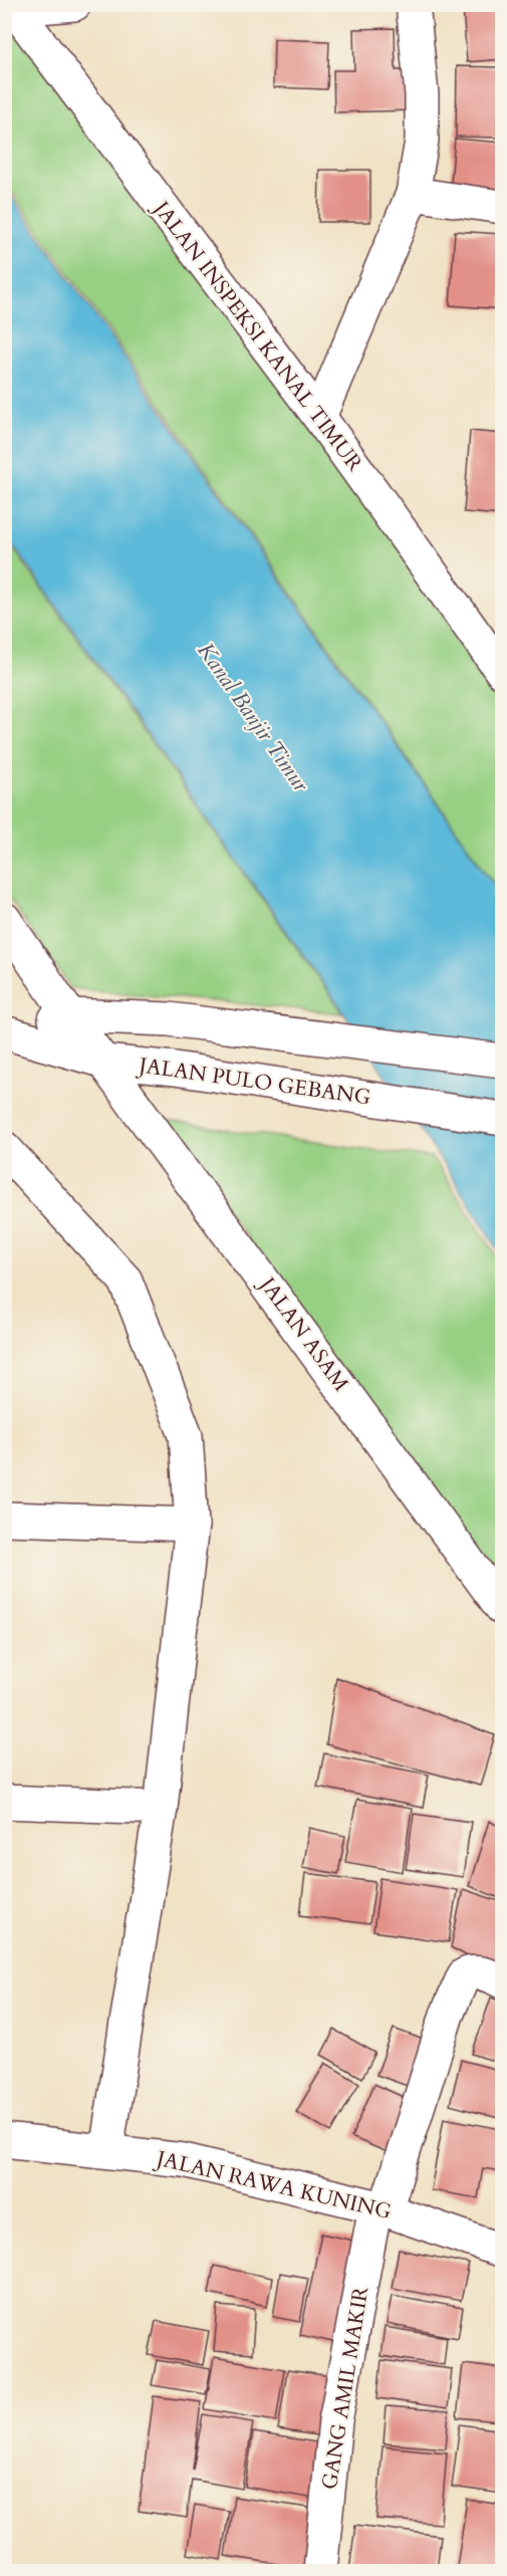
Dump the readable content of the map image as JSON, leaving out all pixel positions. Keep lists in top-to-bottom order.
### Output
{
  "streets": {
    "street": [
      "JALAN INSPEKSI KANAL TIMUR",
      "JALAN PULO GEBANG",
      "JALAN ASAM",
      "JALAN RAWA KUNING",
      "GANG AMIL MAKIR"
    ]
  },
  "crossings": [
    ["JALAN PULO GEBANG", "JALAN ASAM"],
    ["JALAN RAWA KUNING", "GANG AMIL MAKIR"]
  ],
  "water": ["Kanal Banjir Timur"]
}
